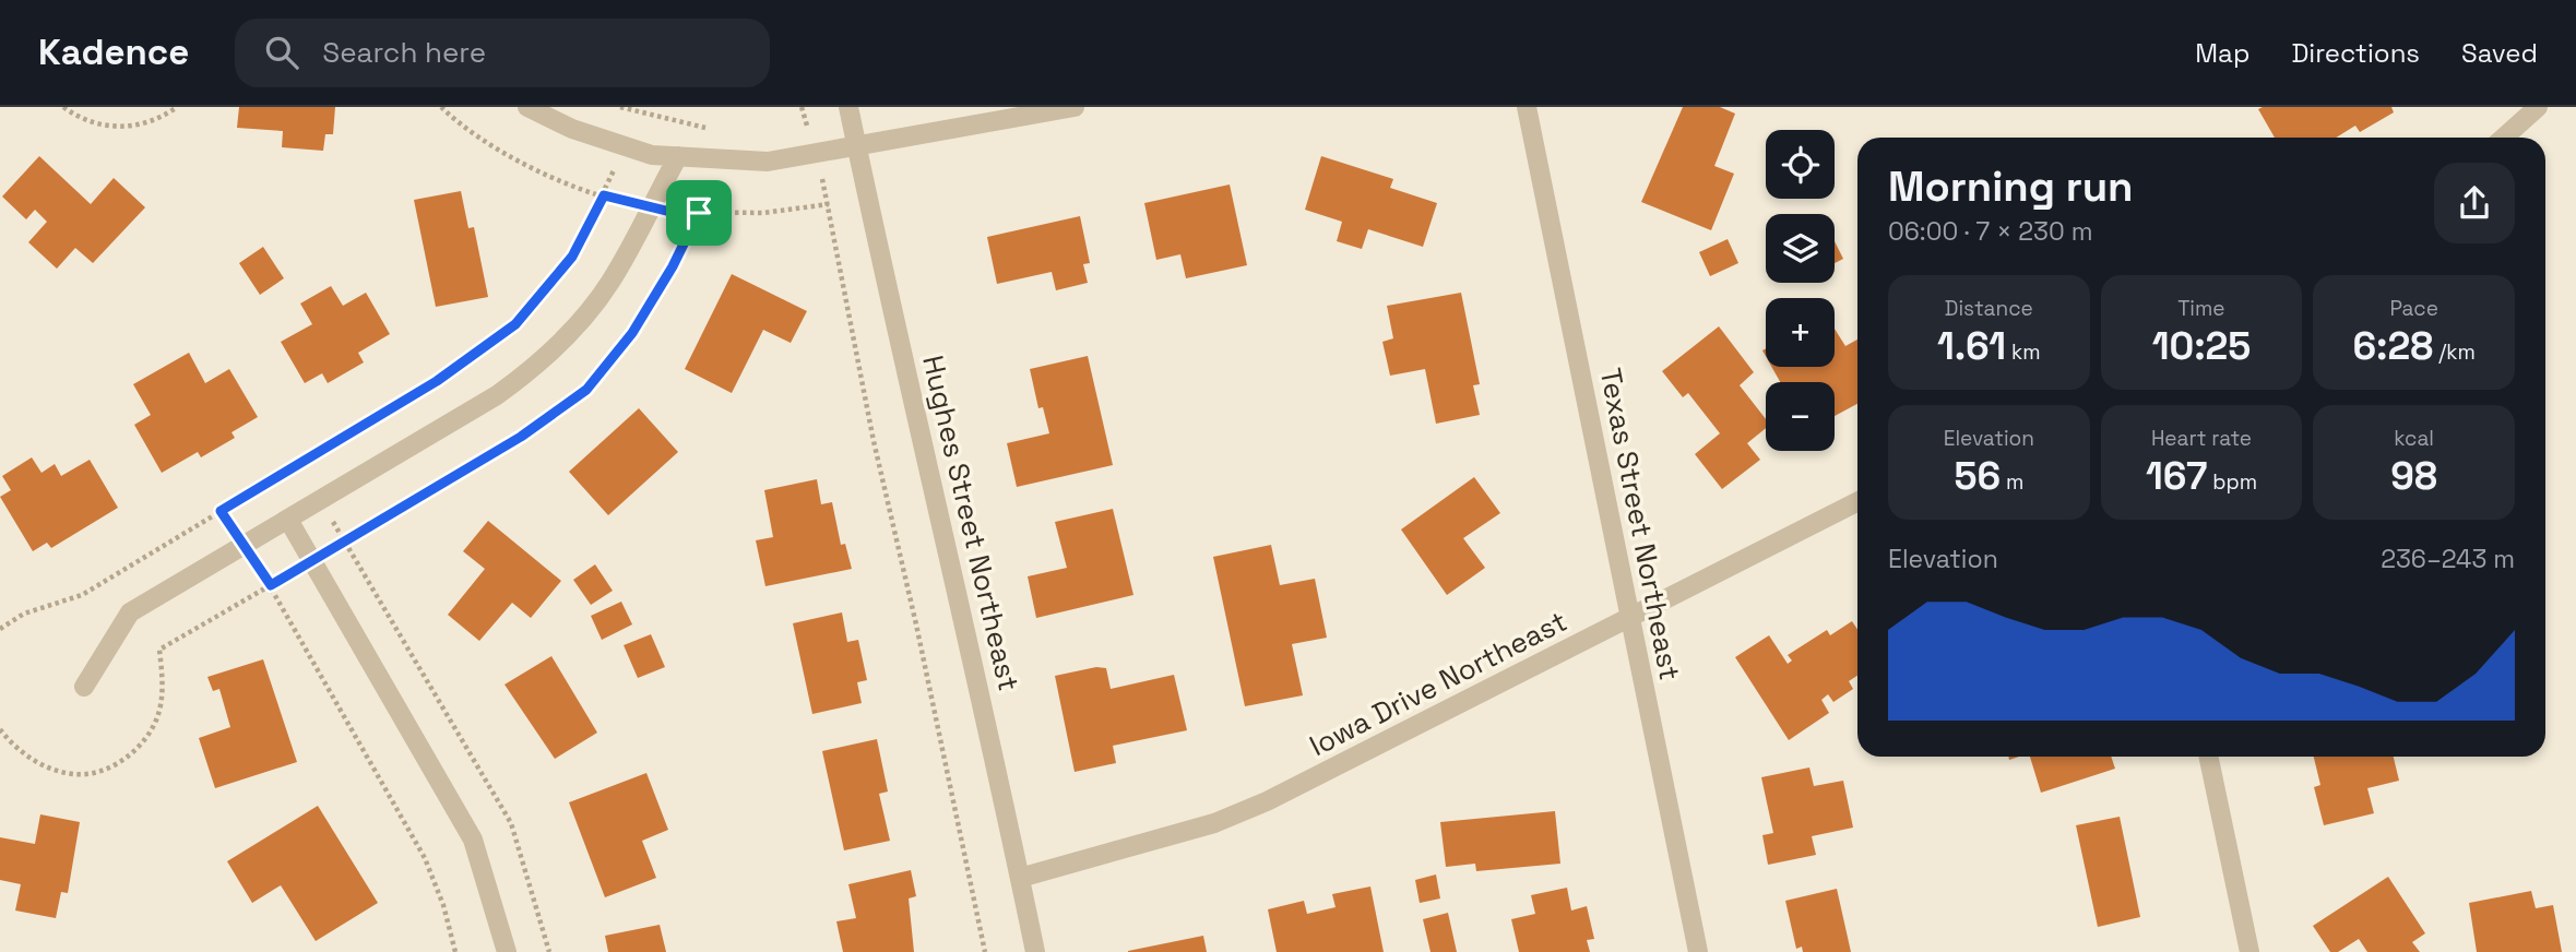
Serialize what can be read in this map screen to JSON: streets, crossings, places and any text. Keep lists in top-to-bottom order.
{
  "streets": {
    "street": ["Hughes Street Northeast", "Texas Street Northeast", "Iowa Drive Northeast"]
  },
  "crossings": [
    ["Hughes Street Northeast", "Iowa Drive Northeast"],
    ["Texas Street Northeast", "Iowa Drive Northeast"]
  ],
  "page": {
    "header": "Kadence",
    "search": "Search here",
    "nav": ["Map", "Directions", "Saved"],
    "map_buttons": ["+", "−"],
    "heading": ["Morning run", "06:00 · 7 × 230 m"],
    "stats": [
      ["Distance", "1.61 km"],
      ["Time", "10:25"],
      ["Pace", "6:28 /km"],
      ["Elevation", "56 m"],
      ["Heart rate", "167 bpm"],
      ["kcal", "98"]
    ],
    "chart": ["Elevation", "236–243 m"]
  }
}
